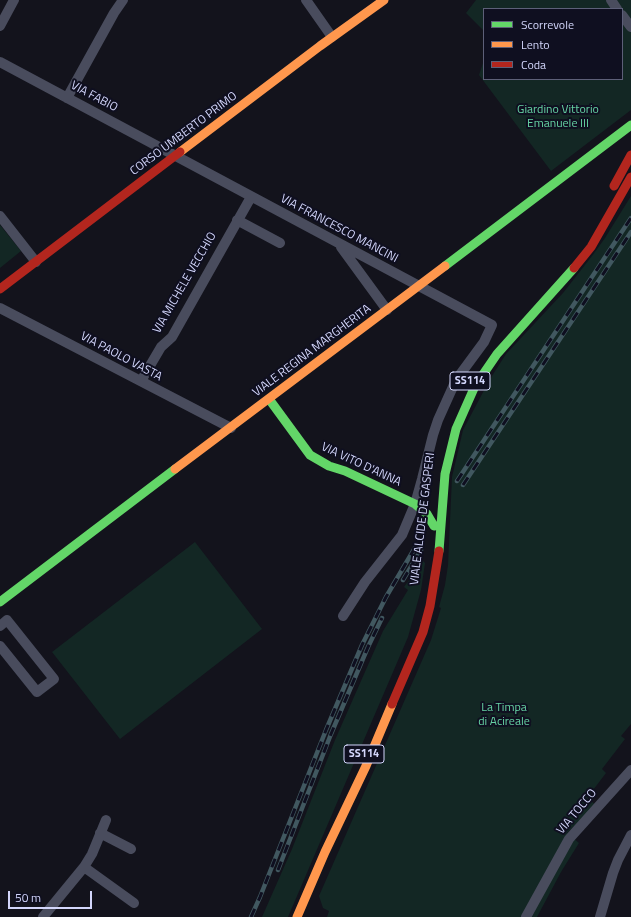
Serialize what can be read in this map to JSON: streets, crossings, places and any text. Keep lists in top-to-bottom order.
{
  "streets": {
    "street": [
      "VIA FABIO",
      "CORSO UMBERTO PRIMO",
      "VIA FRANCESCO MANCINI",
      "VIA MICHELE VECCHIO",
      "VIALE REGINA MARGHERITA",
      "VIA PAOLO VASTA",
      "SS114",
      "VIA VITO D'ANNA",
      "VIALE ALCIDE DE GASPERI",
      "VIA TOCCO"
    ]
  },
  "crossings": [
    ["VIA FABIO", "CORSO UMBERTO PRIMO"],
    ["VIA FABIO", "VIA FRANCESCO MANCINI"],
    ["CORSO UMBERTO PRIMO", "VIA FRANCESCO MANCINI"],
    ["VIA FRANCESCO MANCINI", "VIA MICHELE VECCHIO"],
    ["VIA FRANCESCO MANCINI", "VIALE REGINA MARGHERITA"],
    ["VIA FRANCESCO MANCINI", "VIALE ALCIDE DE GASPERI"],
    ["VIA MICHELE VECCHIO", "VIA PAOLO VASTA"],
    ["VIALE REGINA MARGHERITA", "VIA PAOLO VASTA"],
    ["VIALE REGINA MARGHERITA", "VIA VITO D'ANNA"],
    ["VIA VITO D'ANNA", "VIALE ALCIDE DE GASPERI"]
  ],
  "parks": ["Giardino Vittorio Emanuele III", "La Timpa di Acireale"],
  "legend": ["Scorrevole", "Lento", "Coda"],
  "scale_bar": "50 m"
}
